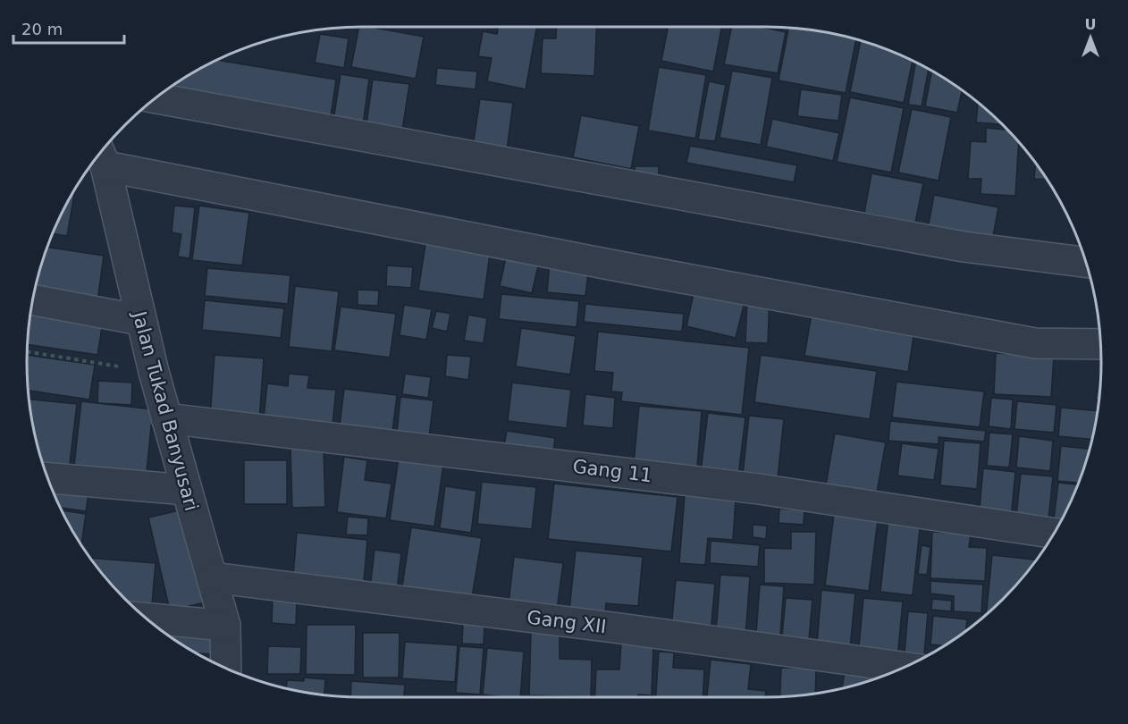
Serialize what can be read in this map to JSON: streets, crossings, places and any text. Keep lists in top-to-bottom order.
{
  "streets": {
    "street": ["Jalan Tukad Banyusari", "Gang 11", "Gang XII"]
  },
  "crossings": [
    ["Jalan Tukad Banyusari", "Gang 11"],
    ["Jalan Tukad Banyusari", "Gang XII"]
  ],
  "scale_bar": "20 m",
  "north": "top"
}
